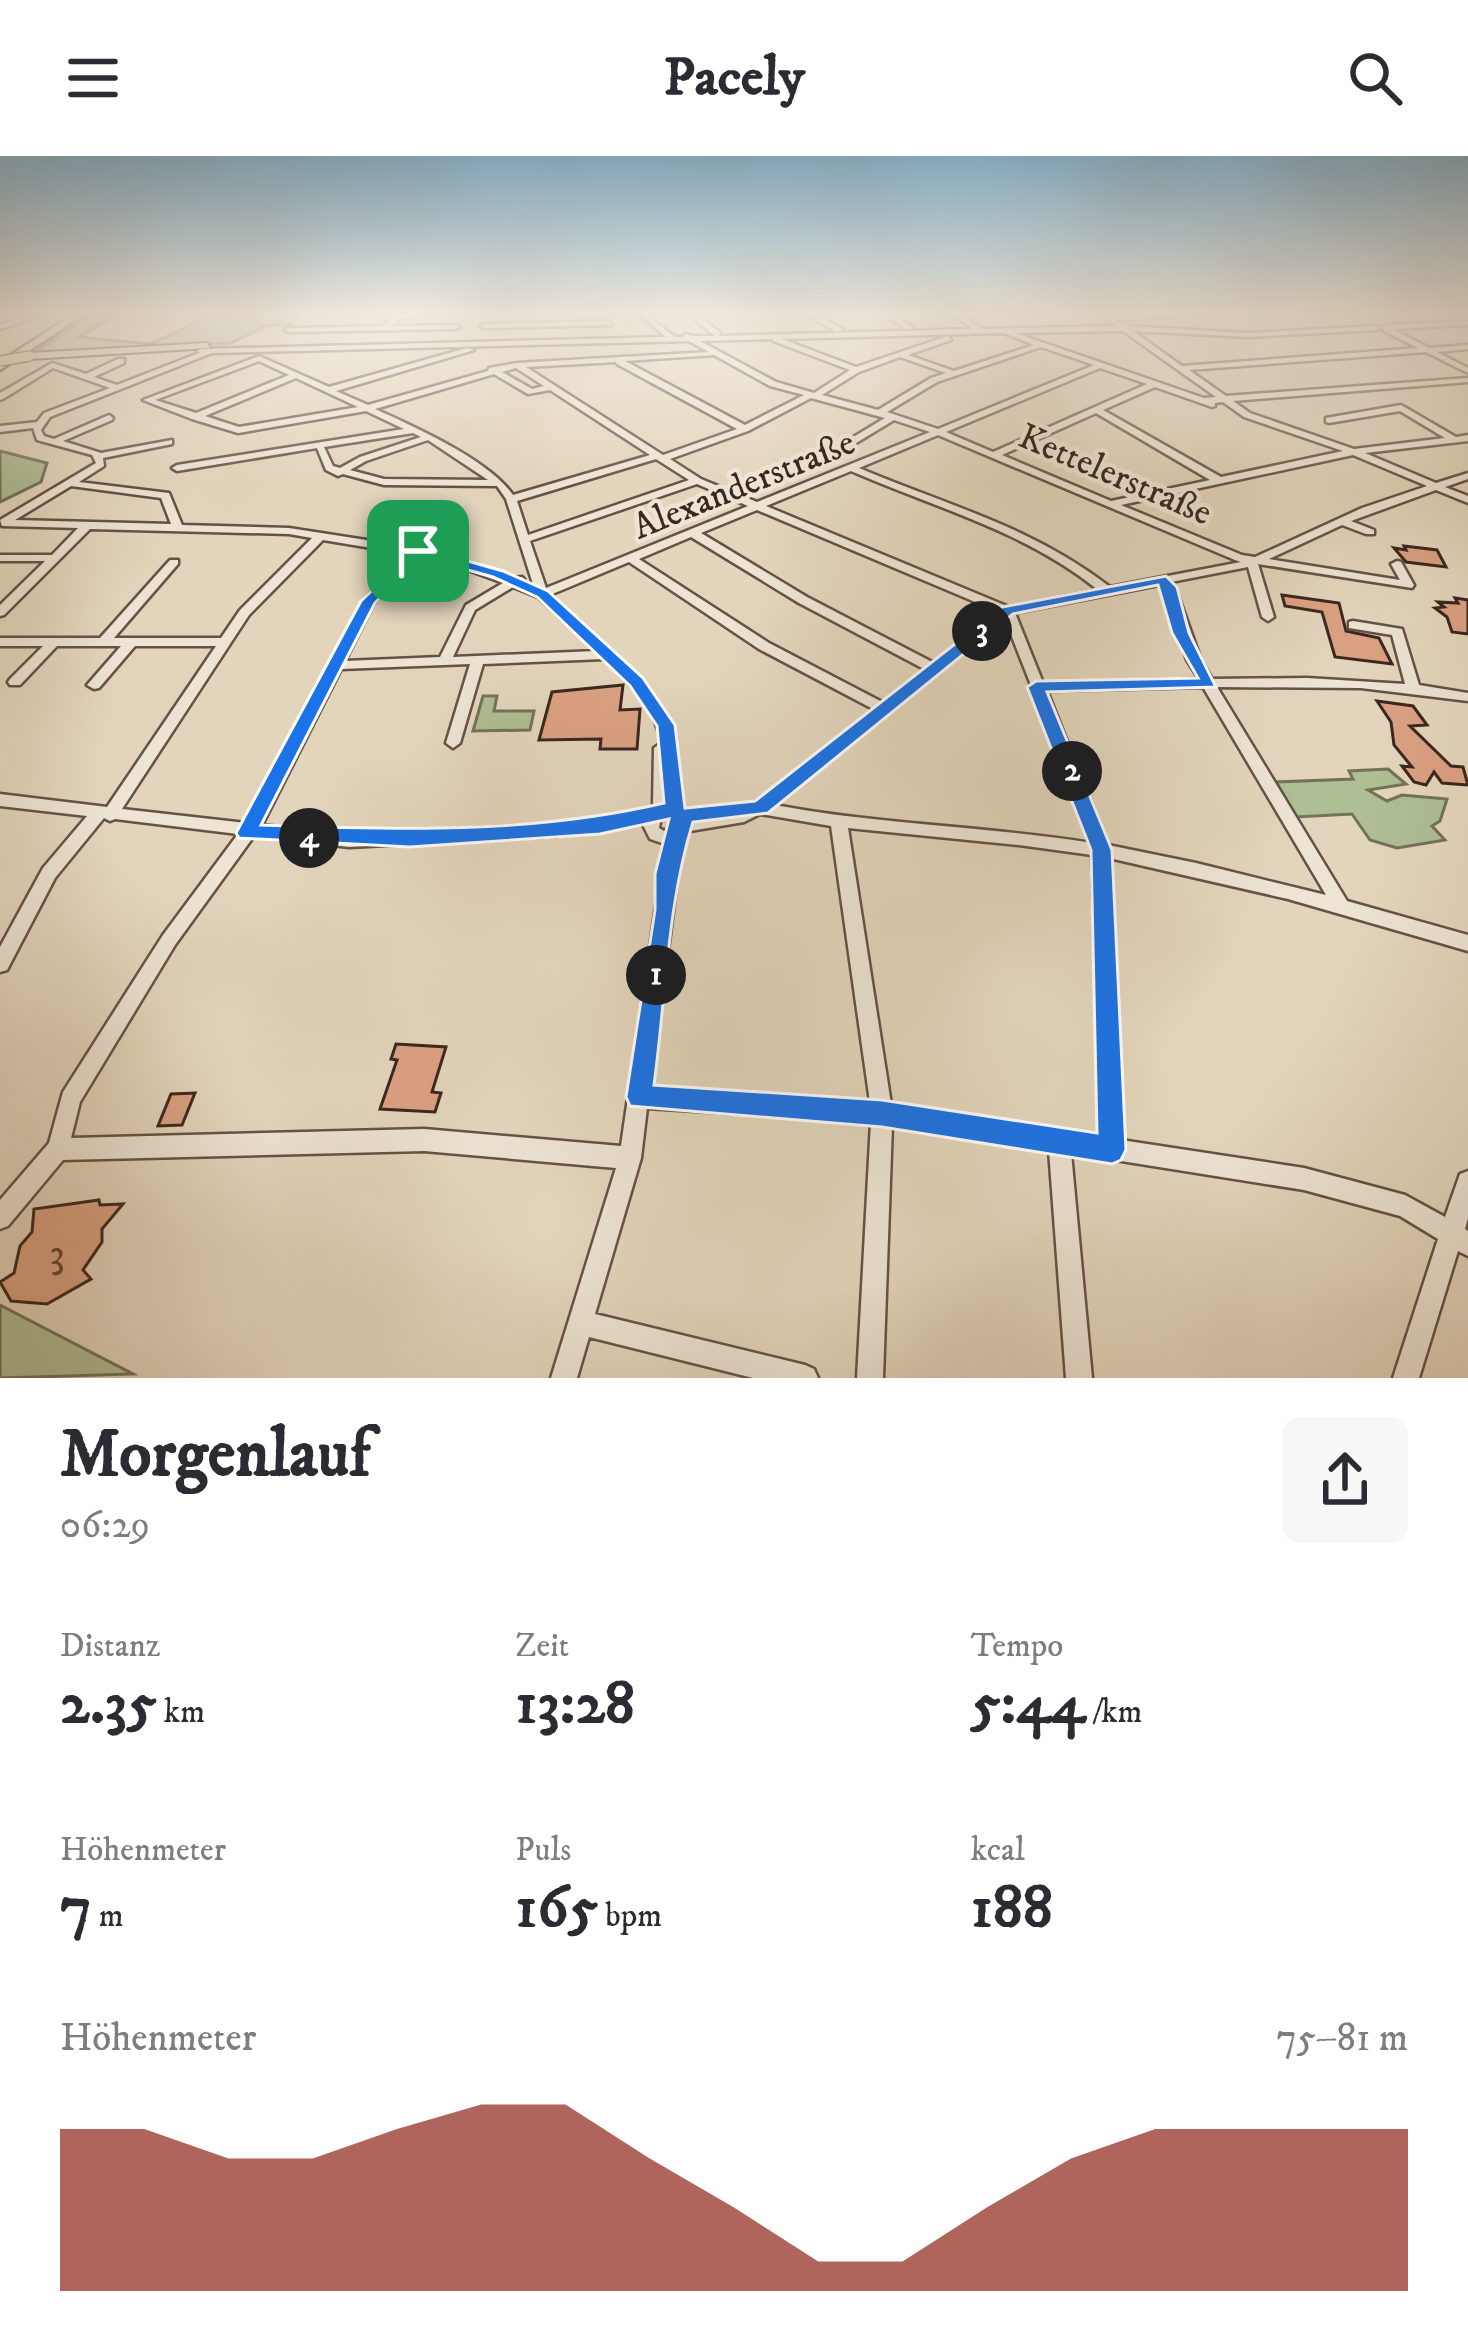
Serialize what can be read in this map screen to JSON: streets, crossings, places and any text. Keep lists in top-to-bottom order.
{
  "streets": {
    "street": ["Kettelerstraße", "Alexanderstraße"]
  },
  "crossings": [
    ["Kettelerstraße", "Alexanderstraße"]
  ],
  "house_numbers": ["3"],
  "page": {
    "header": "Pacely",
    "pins": [
      "3",
      "2",
      "4",
      "1"
    ],
    "heading": ["Morgenlauf", "06:29"],
    "stats": [
      ["Distanz", "2.35 km"],
      ["Zeit", "13:28"],
      ["Tempo", "5:44 /km"],
      ["Höhenmeter", "7 m"],
      ["Puls", "165 bpm"],
      ["kcal", "188"]
    ],
    "chart": ["Höhenmeter", "75–81 m"]
  }
}
